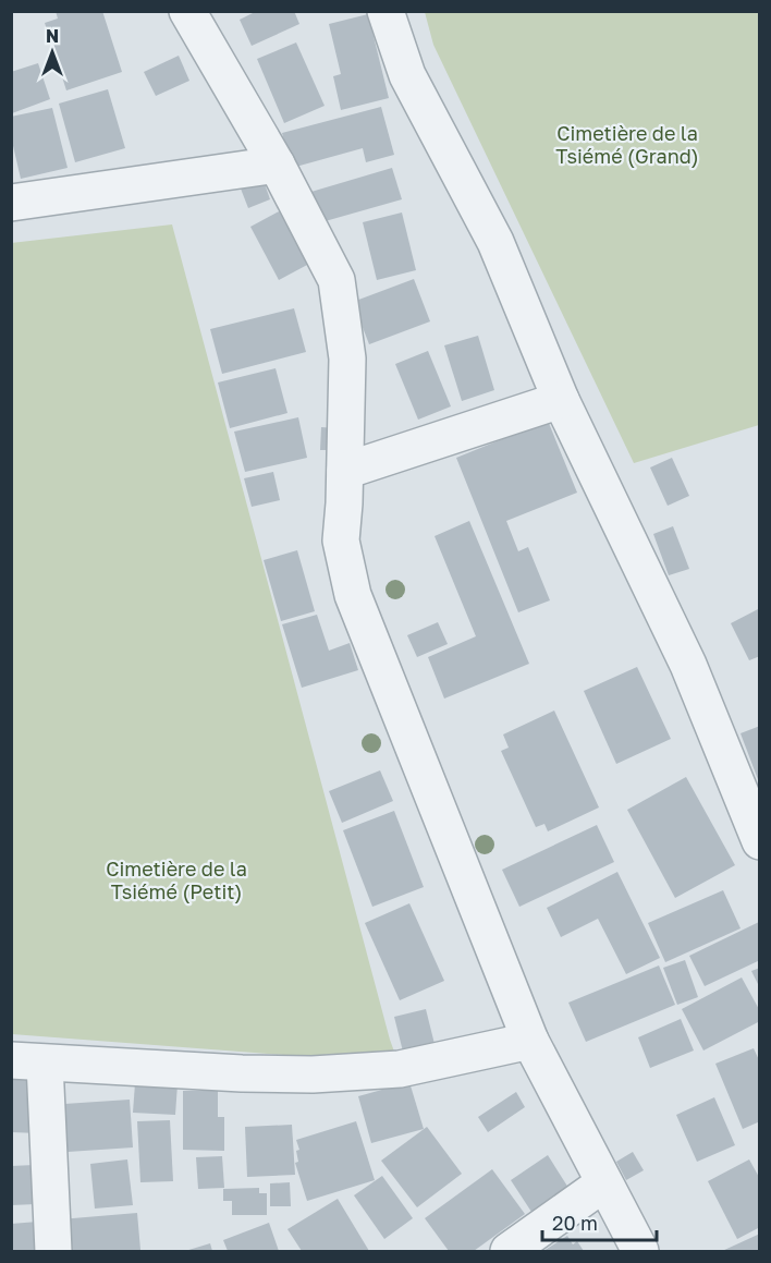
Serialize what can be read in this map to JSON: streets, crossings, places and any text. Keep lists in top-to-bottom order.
{
  "parks": ["Cimetière de la Tsiémé (Grand)", "Cimetière de la Tsiémé (Petit)"],
  "scale_bar": "20 m",
  "north": "top"
}
